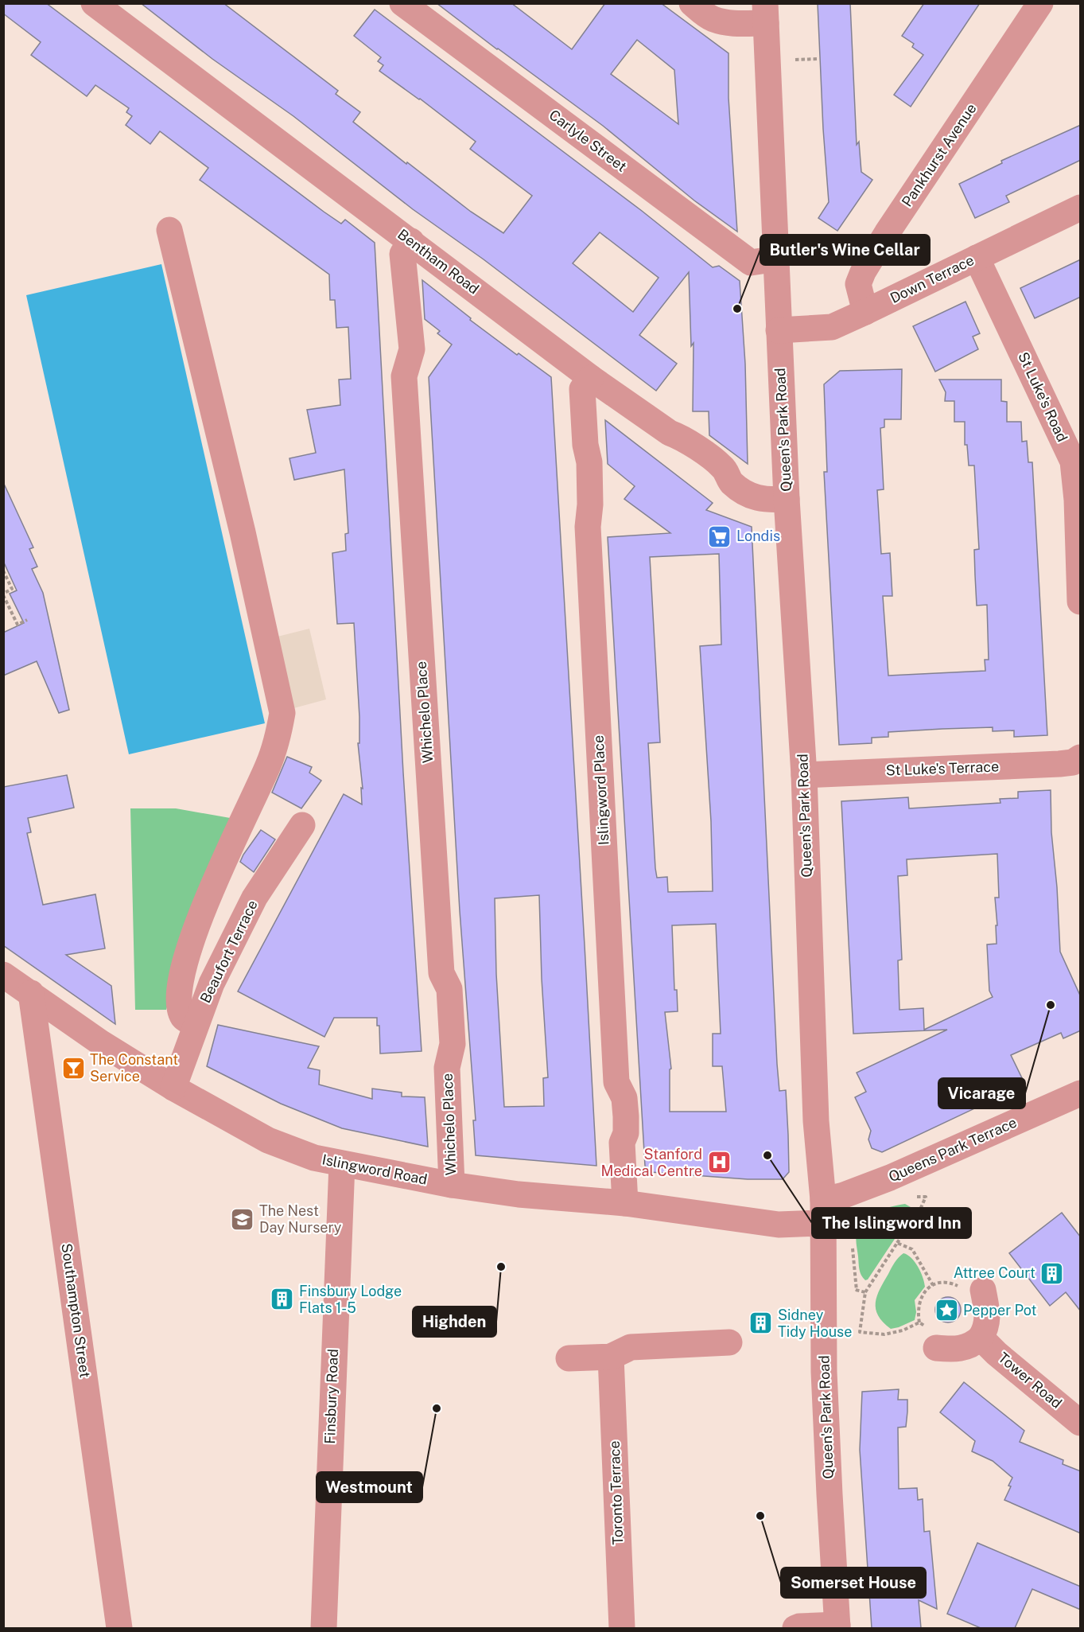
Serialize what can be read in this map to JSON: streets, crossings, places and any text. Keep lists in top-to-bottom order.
{
  "streets": {
    "street": [
      "Carlyle Street",
      "Pankhurst Avenue",
      "Bentham Road",
      "Down Terrace",
      "St Luke's Road",
      "Queen's Park Road",
      "Whichelo Place",
      "St Luke's Terrace",
      "Islingword Place",
      "Beaufort Terrace",
      "Queens Park Terrace",
      "Islingword Road",
      "Southampton Street",
      "Tower Road",
      "Finsbury Road",
      "Toronto Terrace"
    ]
  },
  "crossings": [
    ["Carlyle Street", "Queen's Park Road"],
    ["Pankhurst Avenue", "Down Terrace"],
    ["Bentham Road", "Queen's Park Road"],
    ["Bentham Road", "Whichelo Place"],
    ["Bentham Road", "Islingword Place"],
    ["Down Terrace", "St Luke's Road"],
    ["Down Terrace", "Queen's Park Road"],
    ["Queen's Park Road", "St Luke's Terrace"],
    ["Queen's Park Road", "Queens Park Terrace"],
    ["Queen's Park Road", "Islingword Road"],
    ["Whichelo Place", "Islingword Road"],
    ["Islingword Place", "Islingword Road"],
    ["Beaufort Terrace", "Islingword Road"],
    ["Queens Park Terrace", "Islingword Road"],
    ["Islingword Road", "Southampton Street"],
    ["Islingword Road", "Finsbury Road"]
  ],
  "places": {
    "other": [
      "Butler's Wine Cellar",
      "Vicarage",
      "The Islingword Inn",
      "Highden",
      "Westmount",
      "Somerset House"
    ],
    "supermarket": ["Londis"],
    "bar": ["The Constant Service"],
    "hospital": ["Stanford Medical Centre"],
    "school or university": ["The Nest Day Nursery"],
    "building": ["Attree Court", "Finsbury Lodge Flats 1-5", "Sidney Tidy House"],
    "place": ["Pepper Pot"]
  }
}
